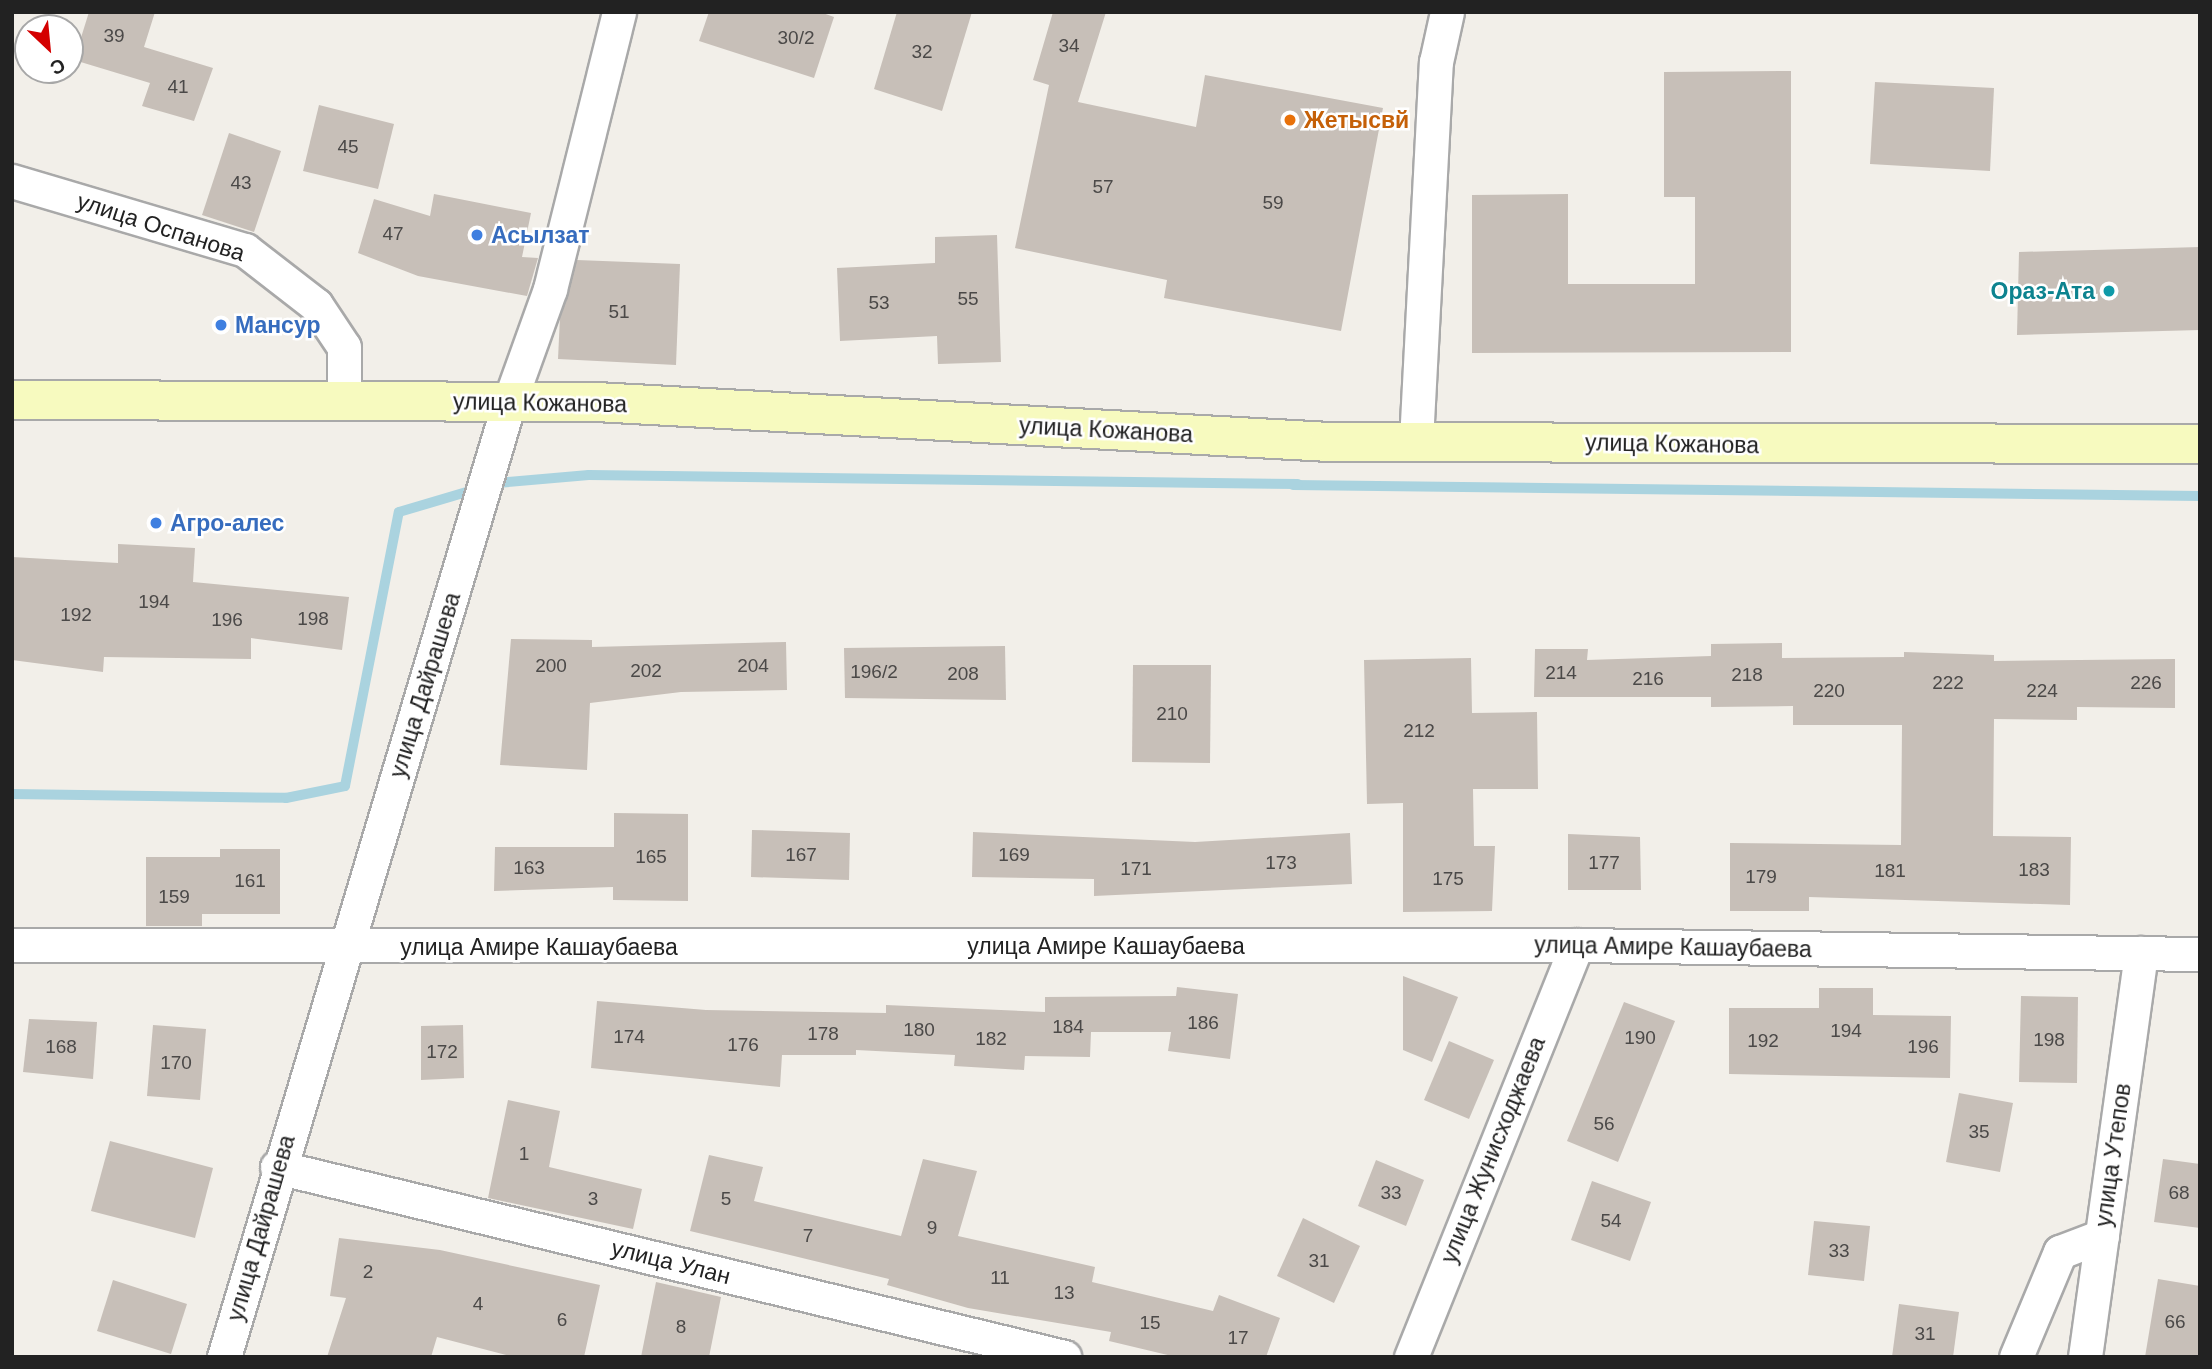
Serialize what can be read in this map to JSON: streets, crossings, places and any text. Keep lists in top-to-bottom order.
{
  "streets": {
    "main road": ["улица Кожанова"],
    "street": [
      "улица Оспанова",
      "улица Дайрашева",
      "улица Амире Кашаубаева",
      "улица Жунисходжаева",
      "улица Утепов",
      "улица Улан"
    ]
  },
  "crossings": [
    ["улица Оспанова", "улица Кожанова"],
    ["улица Кожанова", "улица Дайрашева"],
    ["улица Дайрашева", "улица Амире Кашаубаева"],
    ["улица Дайрашева", "улица Улан"],
    ["улица Амире Кашаубаева", "улица Жунисходжаева"],
    ["улица Амире Кашаубаева", "улица Утепов"]
  ],
  "places": [
    "Жетысвй",
    "Асылзат",
    "Ораз-Ата",
    "Мансур",
    "Агро-алес"
  ],
  "house_numbers": [
    "39",
    "30/2",
    "34",
    "32",
    "41",
    "45",
    "43",
    "57",
    "59",
    "47",
    "55",
    "53",
    "51",
    "194",
    "192",
    "198",
    "196",
    "200",
    "204",
    "202",
    "196/2",
    "214",
    "208",
    "218",
    "216",
    "222",
    "226",
    "220",
    "224",
    "210",
    "212",
    "167",
    "169",
    "165",
    "173",
    "177",
    "163",
    "171",
    "183",
    "181",
    "179",
    "175",
    "161",
    "159",
    "186",
    "184",
    "180",
    "194",
    "178",
    "174",
    "190",
    "182",
    "198",
    "192",
    "176",
    "168",
    "196",
    "172",
    "170",
    "56",
    "35",
    "1",
    "33",
    "68",
    "3",
    "5",
    "54",
    "9",
    "7",
    "33",
    "31",
    "2",
    "11",
    "13",
    "4",
    "6",
    "66",
    "15",
    "8",
    "31",
    "17"
  ],
  "north": "bottom right"
}
